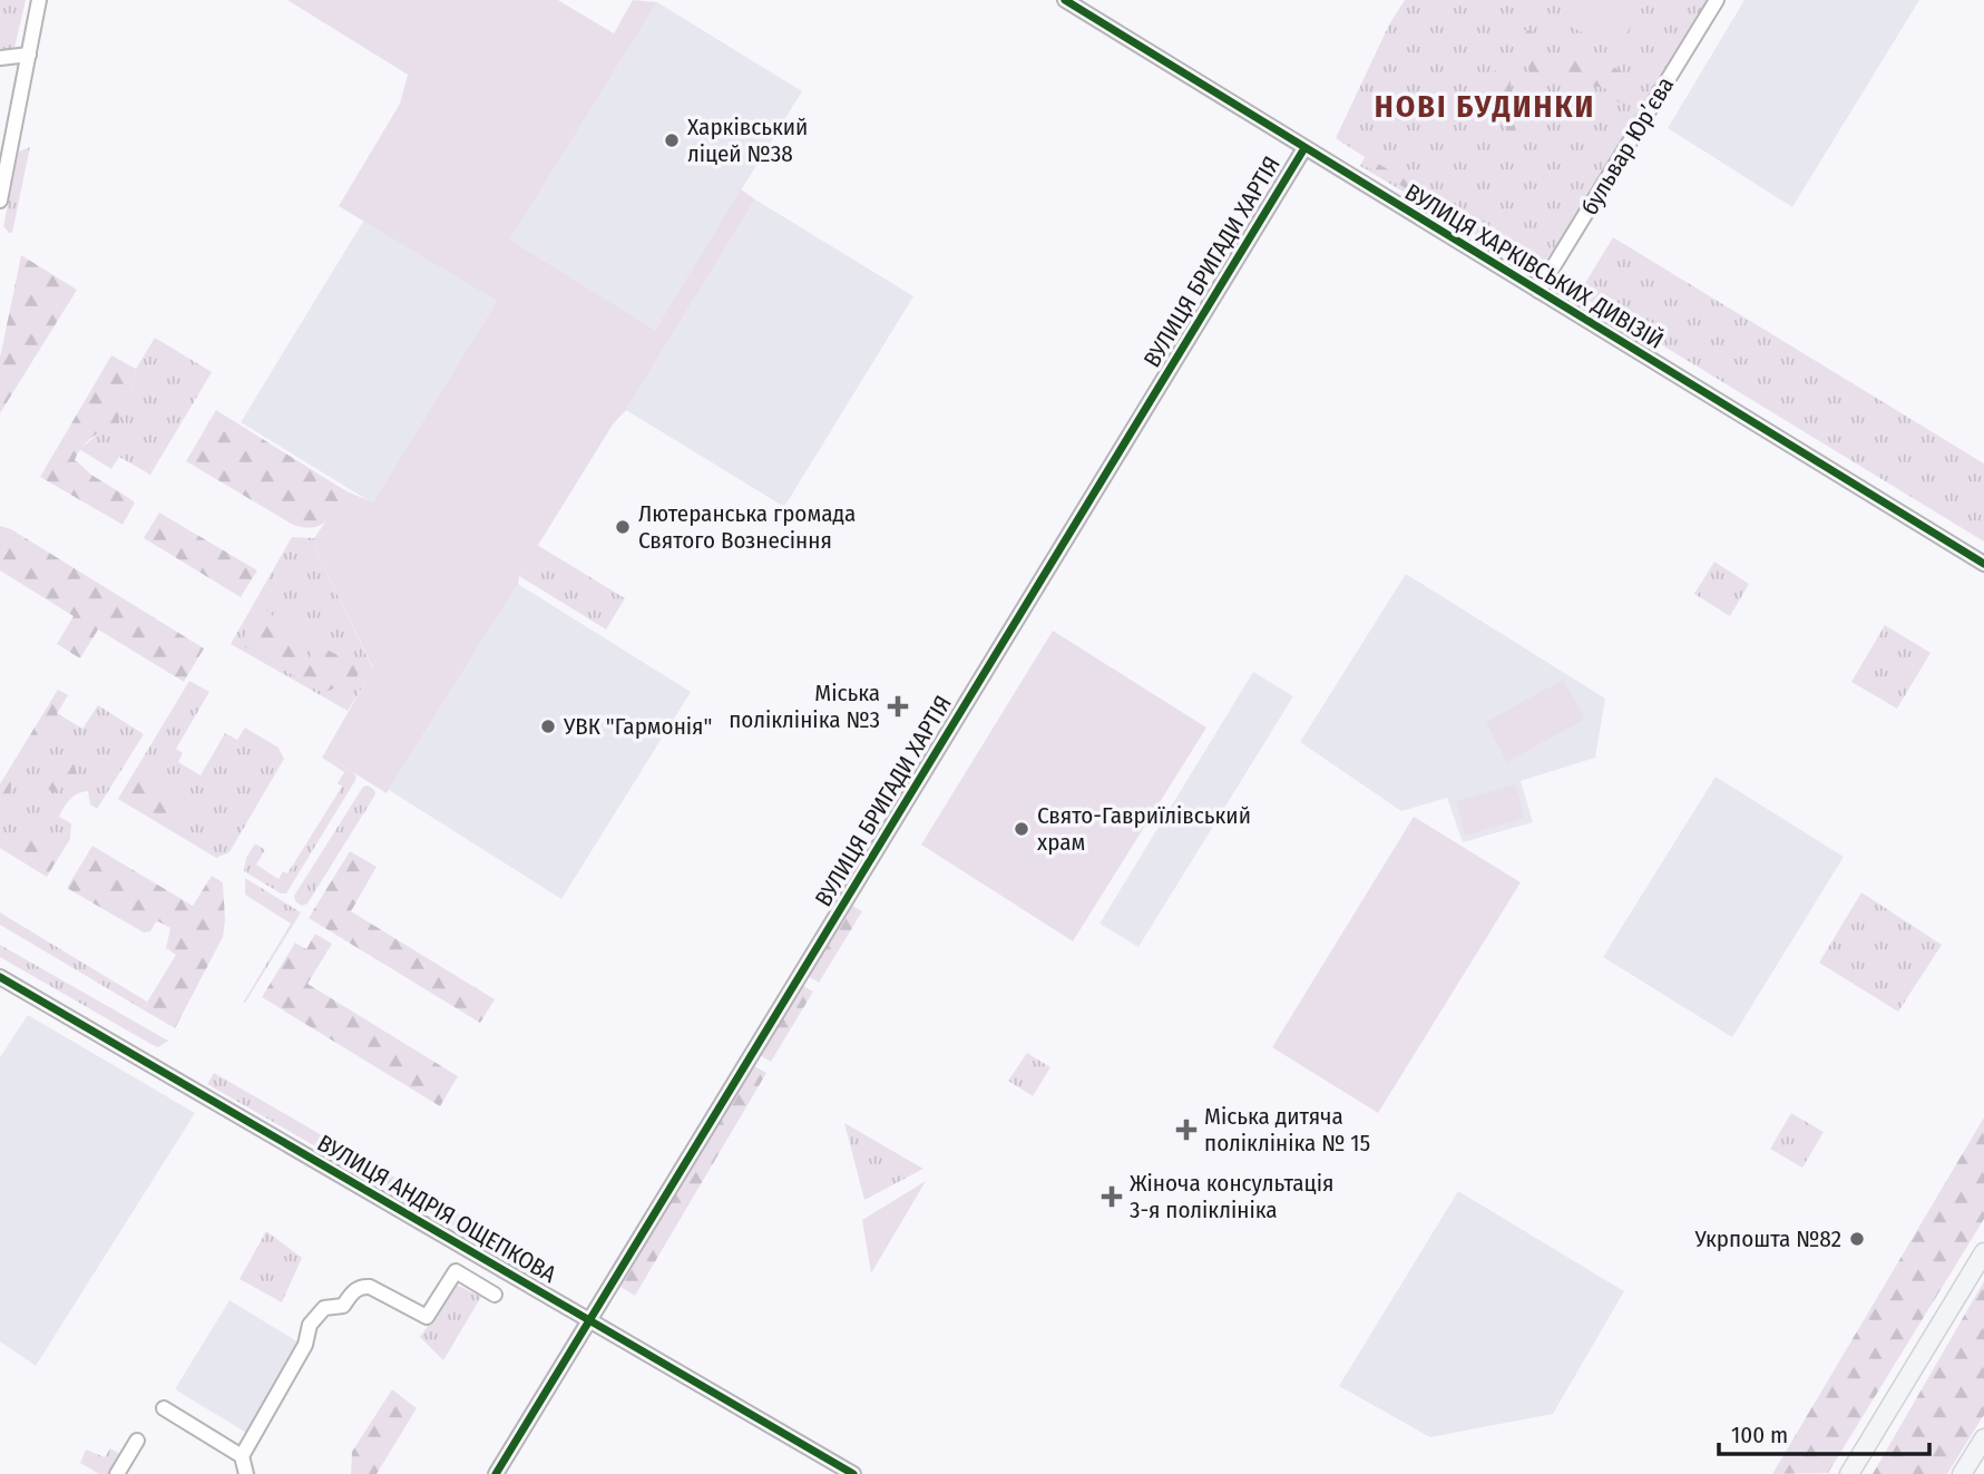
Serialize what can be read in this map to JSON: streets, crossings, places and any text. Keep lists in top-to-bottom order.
{
  "streets": {
    "street": [
      "бульвар Юрʼєва",
      "ВУЛИЦЯ БРИГАДИ ХАРТІЯ",
      "ВУЛИЦЯ ХАРКІВСЬКИХ ДИВІЗІЙ",
      "ВУЛИЦЯ АНДРІЯ ОЩЕПКОВА"
    ]
  },
  "crossings": [
    ["бульвар Юрʼєва", "ВУЛИЦЯ ХАРКІВСЬКИХ ДИВІЗІЙ"],
    ["ВУЛИЦЯ БРИГАДИ ХАРТІЯ", "ВУЛИЦЯ ХАРКІВСЬКИХ ДИВІЗІЙ"],
    ["ВУЛИЦЯ БРИГАДИ ХАРТІЯ", "ВУЛИЦЯ АНДРІЯ ОЩЕПКОВА"]
  ],
  "districts": ["НОВІ БУДИНКИ"],
  "places": {
    "other": [
      "Харківський ліцей №38",
      "Лютеранська громада Святого Вознесіння",
      "УВК \"Гармонія\"",
      "Свято-Гавриїлівський храм",
      "Укрпошта №82"
    ],
    "health": ["Міська поліклініка №3", "Міська дитяча поліклініка № 15", "Жіноча консультація 3-я поліклініка"]
  },
  "scale_bar": "100 m"
}
